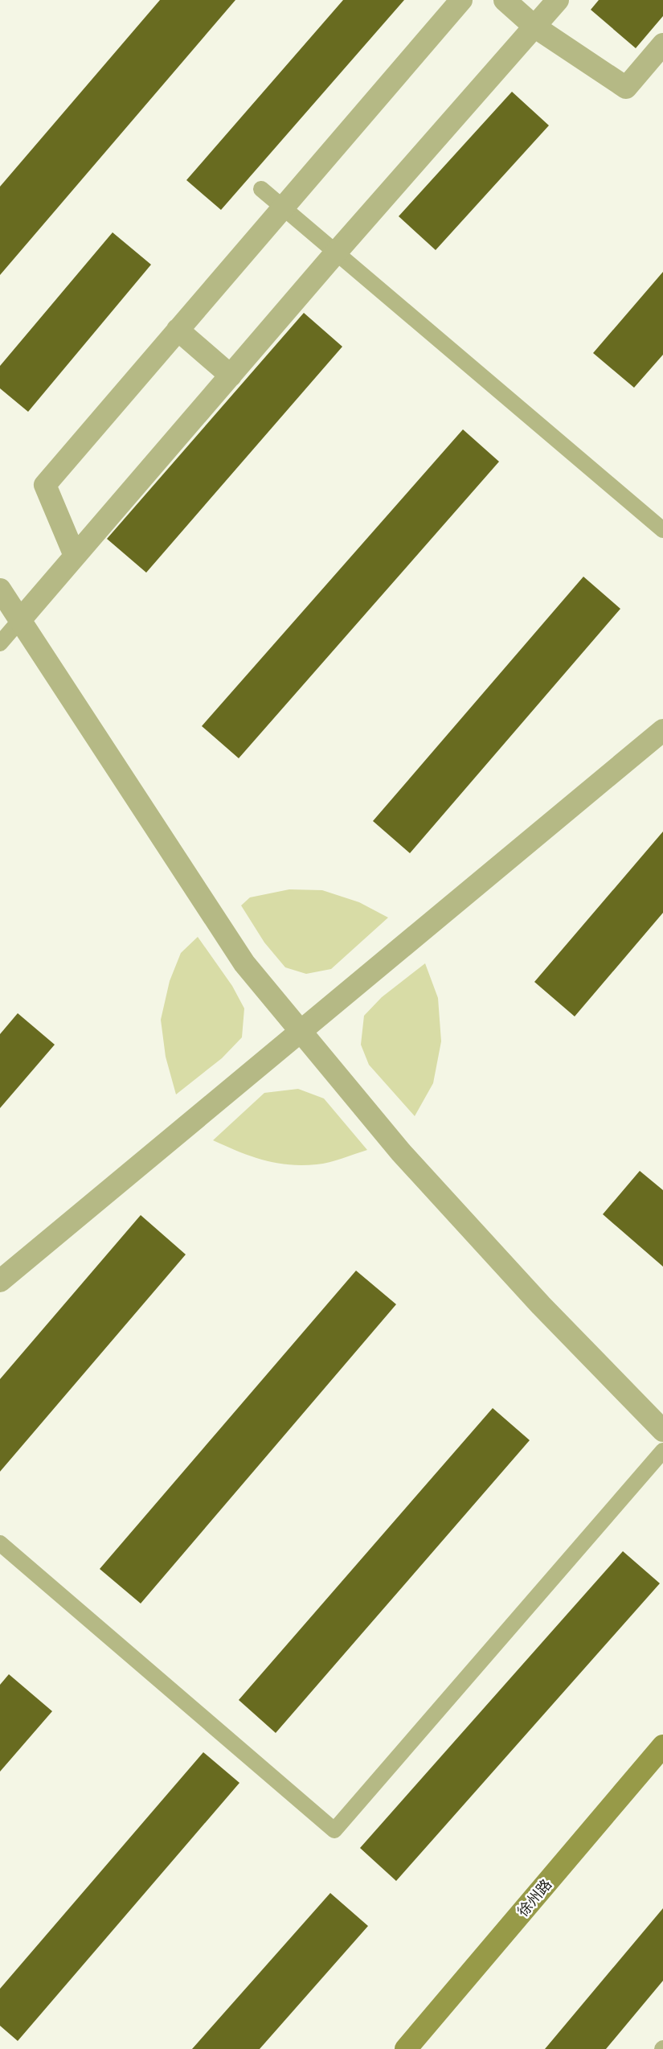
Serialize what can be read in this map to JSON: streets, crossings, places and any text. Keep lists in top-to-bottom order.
{
  "streets": {
    "street": ["徐州路"]
  }
}
